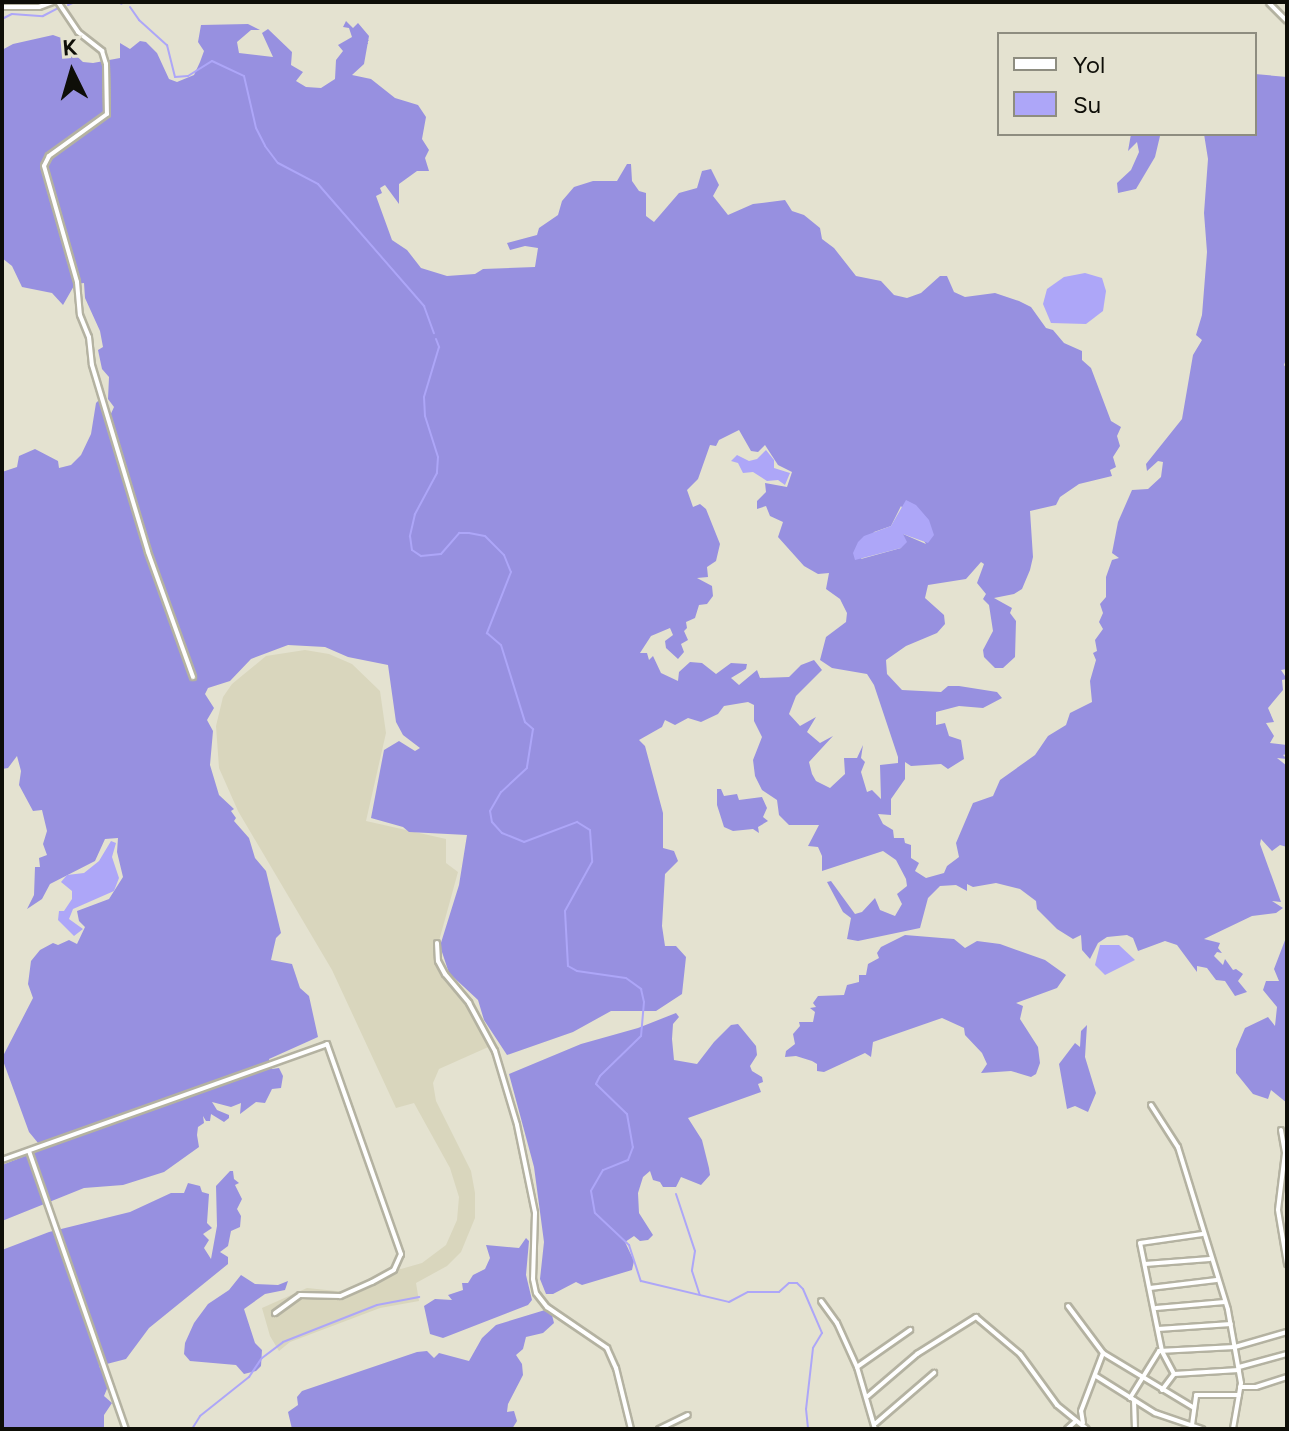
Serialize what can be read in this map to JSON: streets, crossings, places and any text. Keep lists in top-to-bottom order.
{
  "legend": ["Yol", "Su"],
  "north": "top"
}
